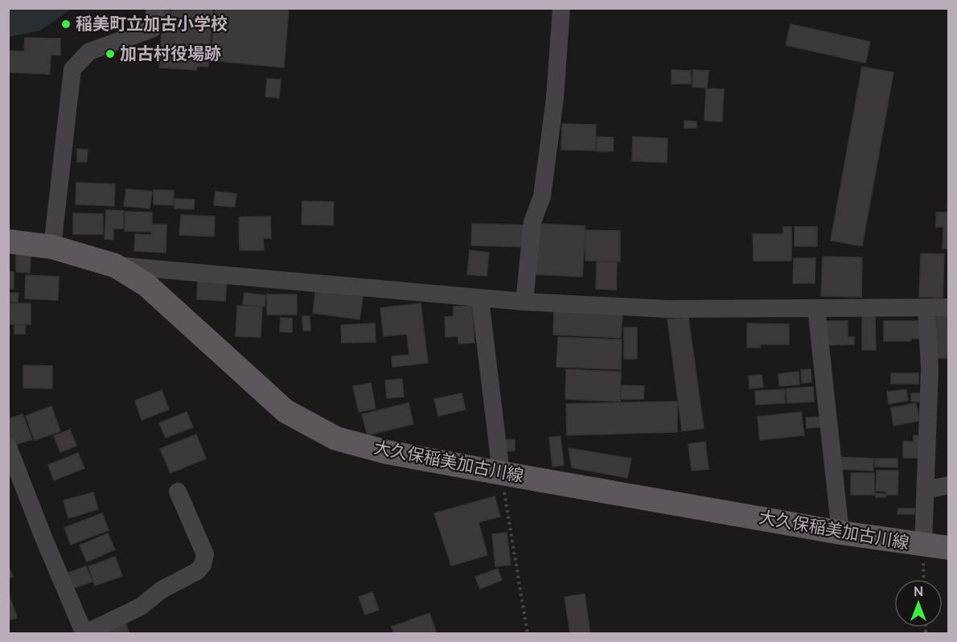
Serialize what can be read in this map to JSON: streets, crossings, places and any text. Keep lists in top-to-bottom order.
{
  "streets": {
    "main road": ["大久保稲美加古川線"]
  },
  "places": ["稲美町立加古小学校", "加古村役場跡"],
  "north": "top"
}
